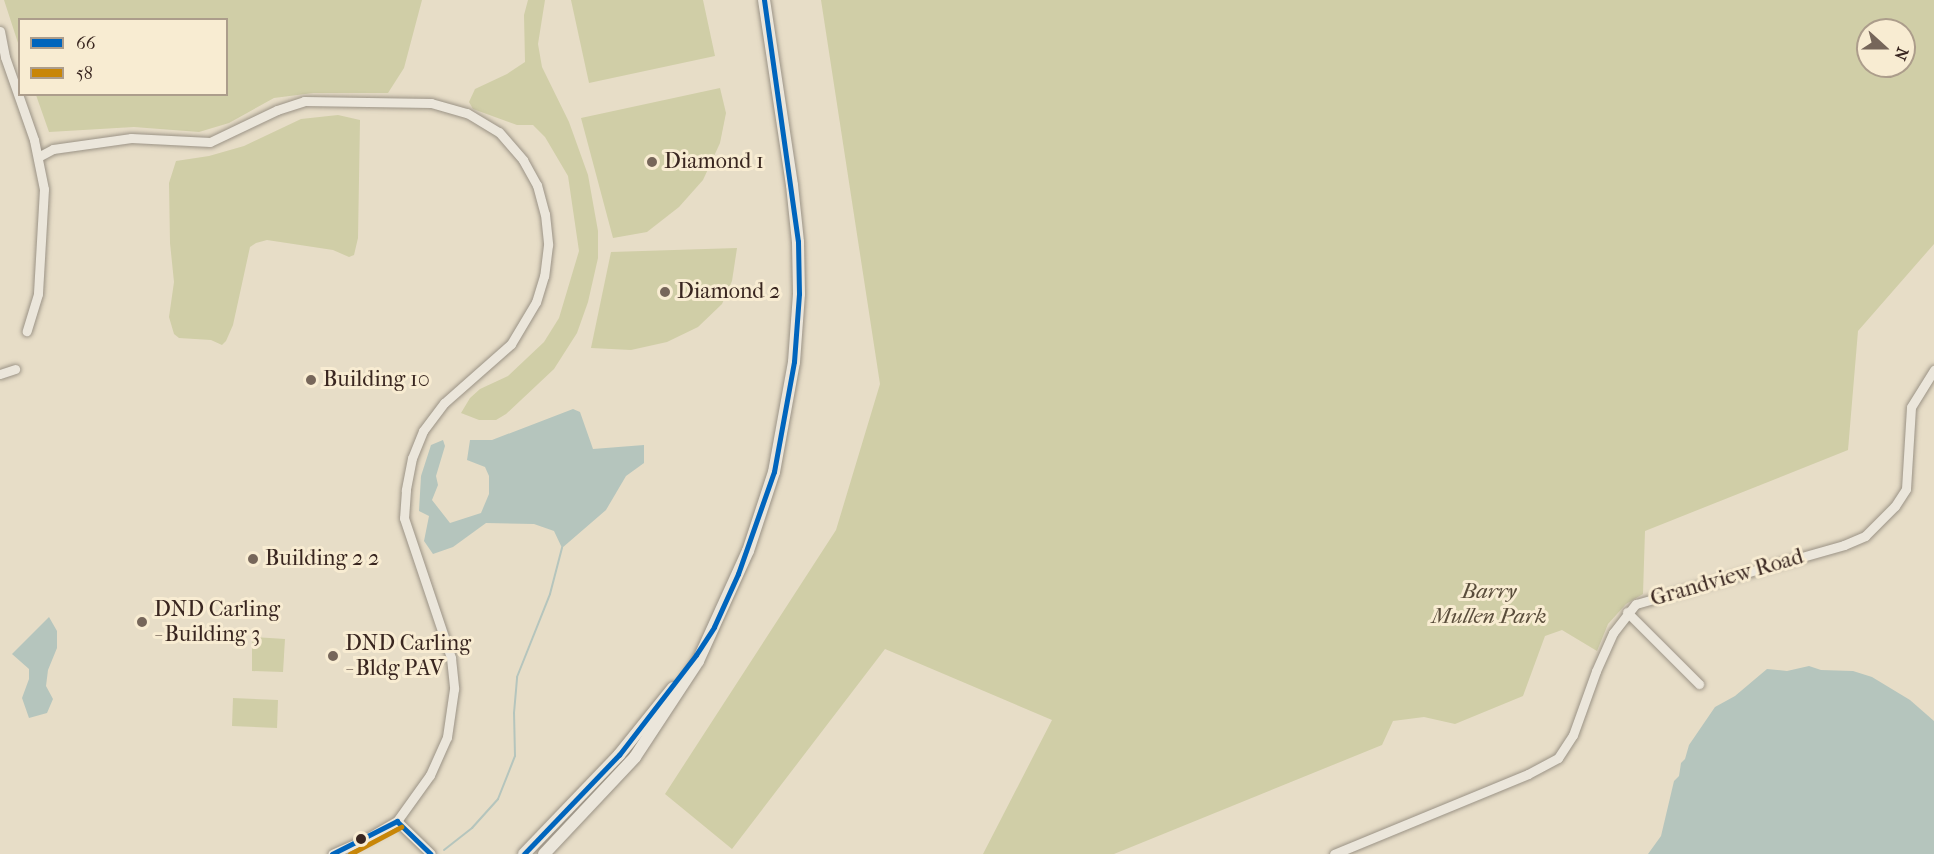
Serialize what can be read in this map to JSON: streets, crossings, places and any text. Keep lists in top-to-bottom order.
{
  "streets": {
    "street": ["Grandview Road"]
  },
  "parks": ["Barry Mullen Park"],
  "places": [
    "Diamond 1",
    "Diamond 2",
    "Building 10",
    "Building 2 2",
    "DND Carling - Building 3",
    "DND Carling - Bldg PAV"
  ],
  "lines": ["transit line 66", "transit line 58"],
  "legend": ["66", "58"],
  "north": "right"
}
